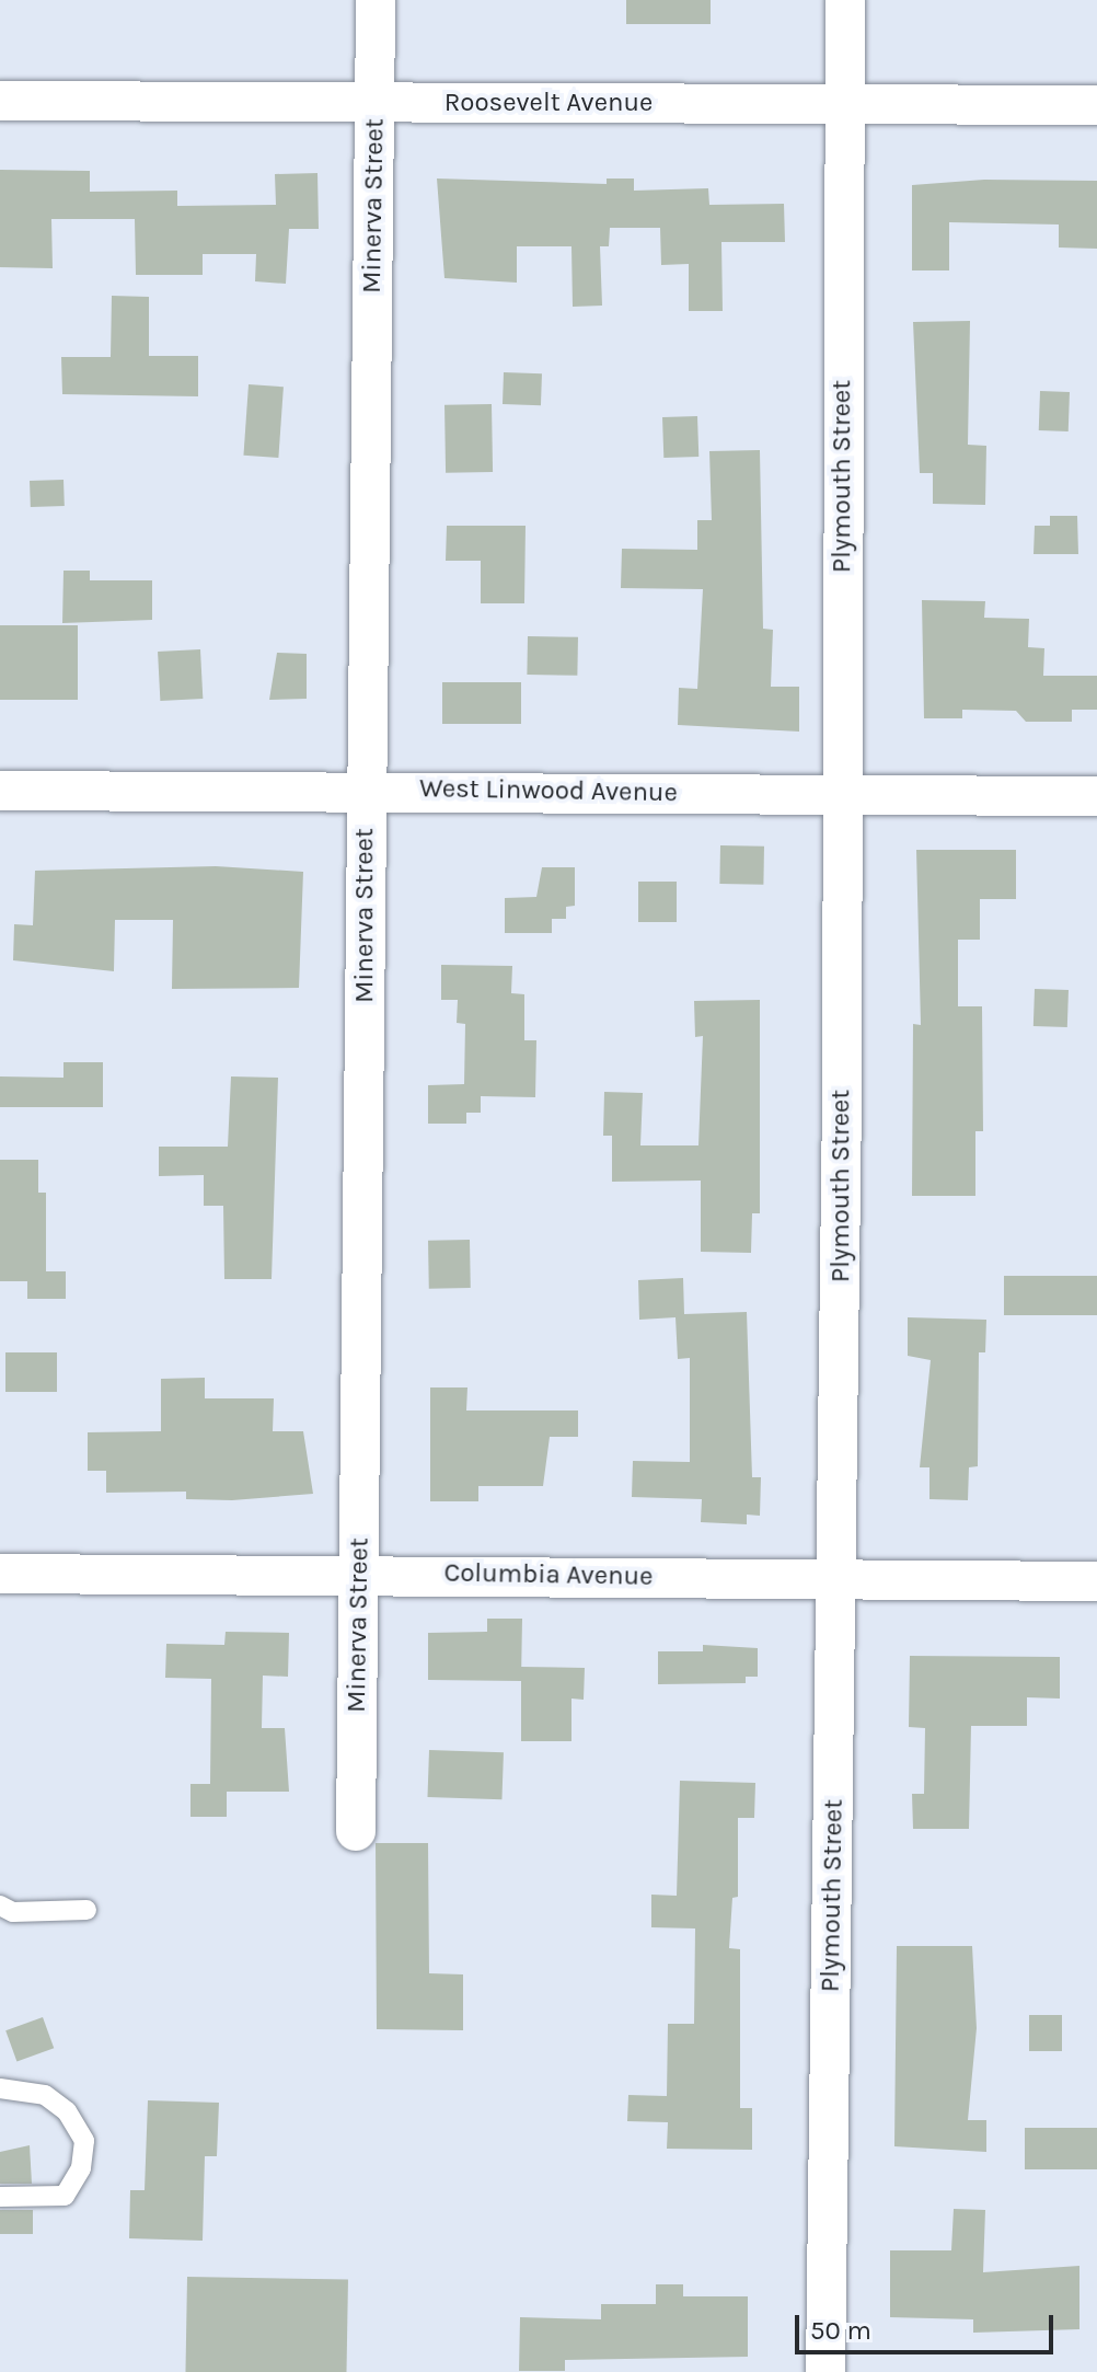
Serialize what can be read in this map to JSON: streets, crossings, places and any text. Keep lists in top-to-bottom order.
{
  "streets": {
    "street": [
      "Roosevelt Avenue",
      "Minerva Street",
      "Plymouth Street",
      "West Linwood Avenue",
      "Columbia Avenue"
    ]
  },
  "crossings": [
    ["Roosevelt Avenue", "Minerva Street"],
    ["Roosevelt Avenue", "Plymouth Street"],
    ["Minerva Street", "West Linwood Avenue"],
    ["Minerva Street", "Columbia Avenue"],
    ["Plymouth Street", "West Linwood Avenue"],
    ["Plymouth Street", "Columbia Avenue"]
  ],
  "scale_bar": "50 m"
}
